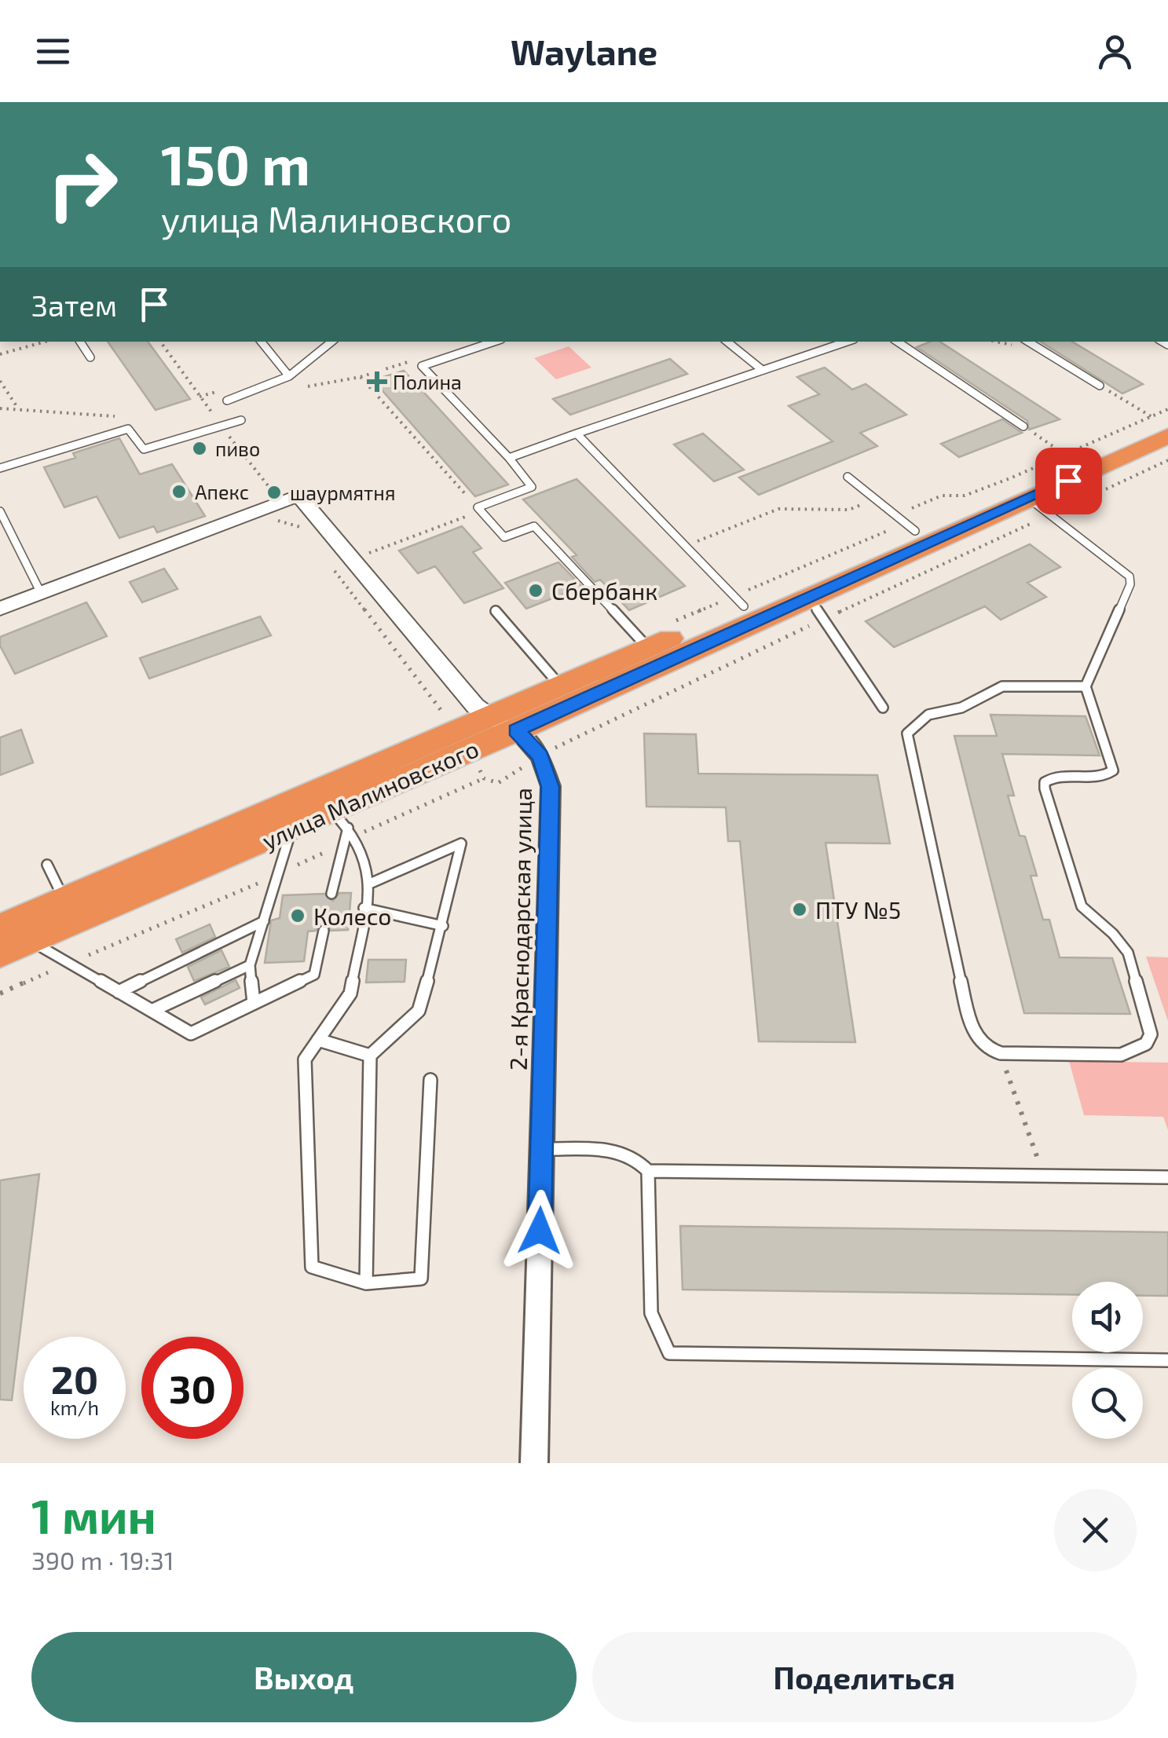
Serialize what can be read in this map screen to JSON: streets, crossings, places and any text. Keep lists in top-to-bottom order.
{
  "streets": {
    "highway": ["улица Малиновского"],
    "street": ["2-я Краснодарская улица"]
  },
  "crossings": [
    ["улица Малиновского", "2-я Краснодарская улица"]
  ],
  "places": {
    "health": ["Полина"],
    "other": [
      "пиво",
      "Апекс",
      "шаурмятня",
      "Сбербанк",
      "ПТУ №5",
      "Колесо"
    ]
  },
  "page": {
    "header": "Waylane",
    "turn": ["150 m", "улица Малиновского"],
    "then": "Затем",
    "speed": "20 km/h",
    "limit": "30",
    "heading": ["1 мин", "390 m · 19:31"],
    "buttons": ["Выход", "Поделиться"]
  }
}
